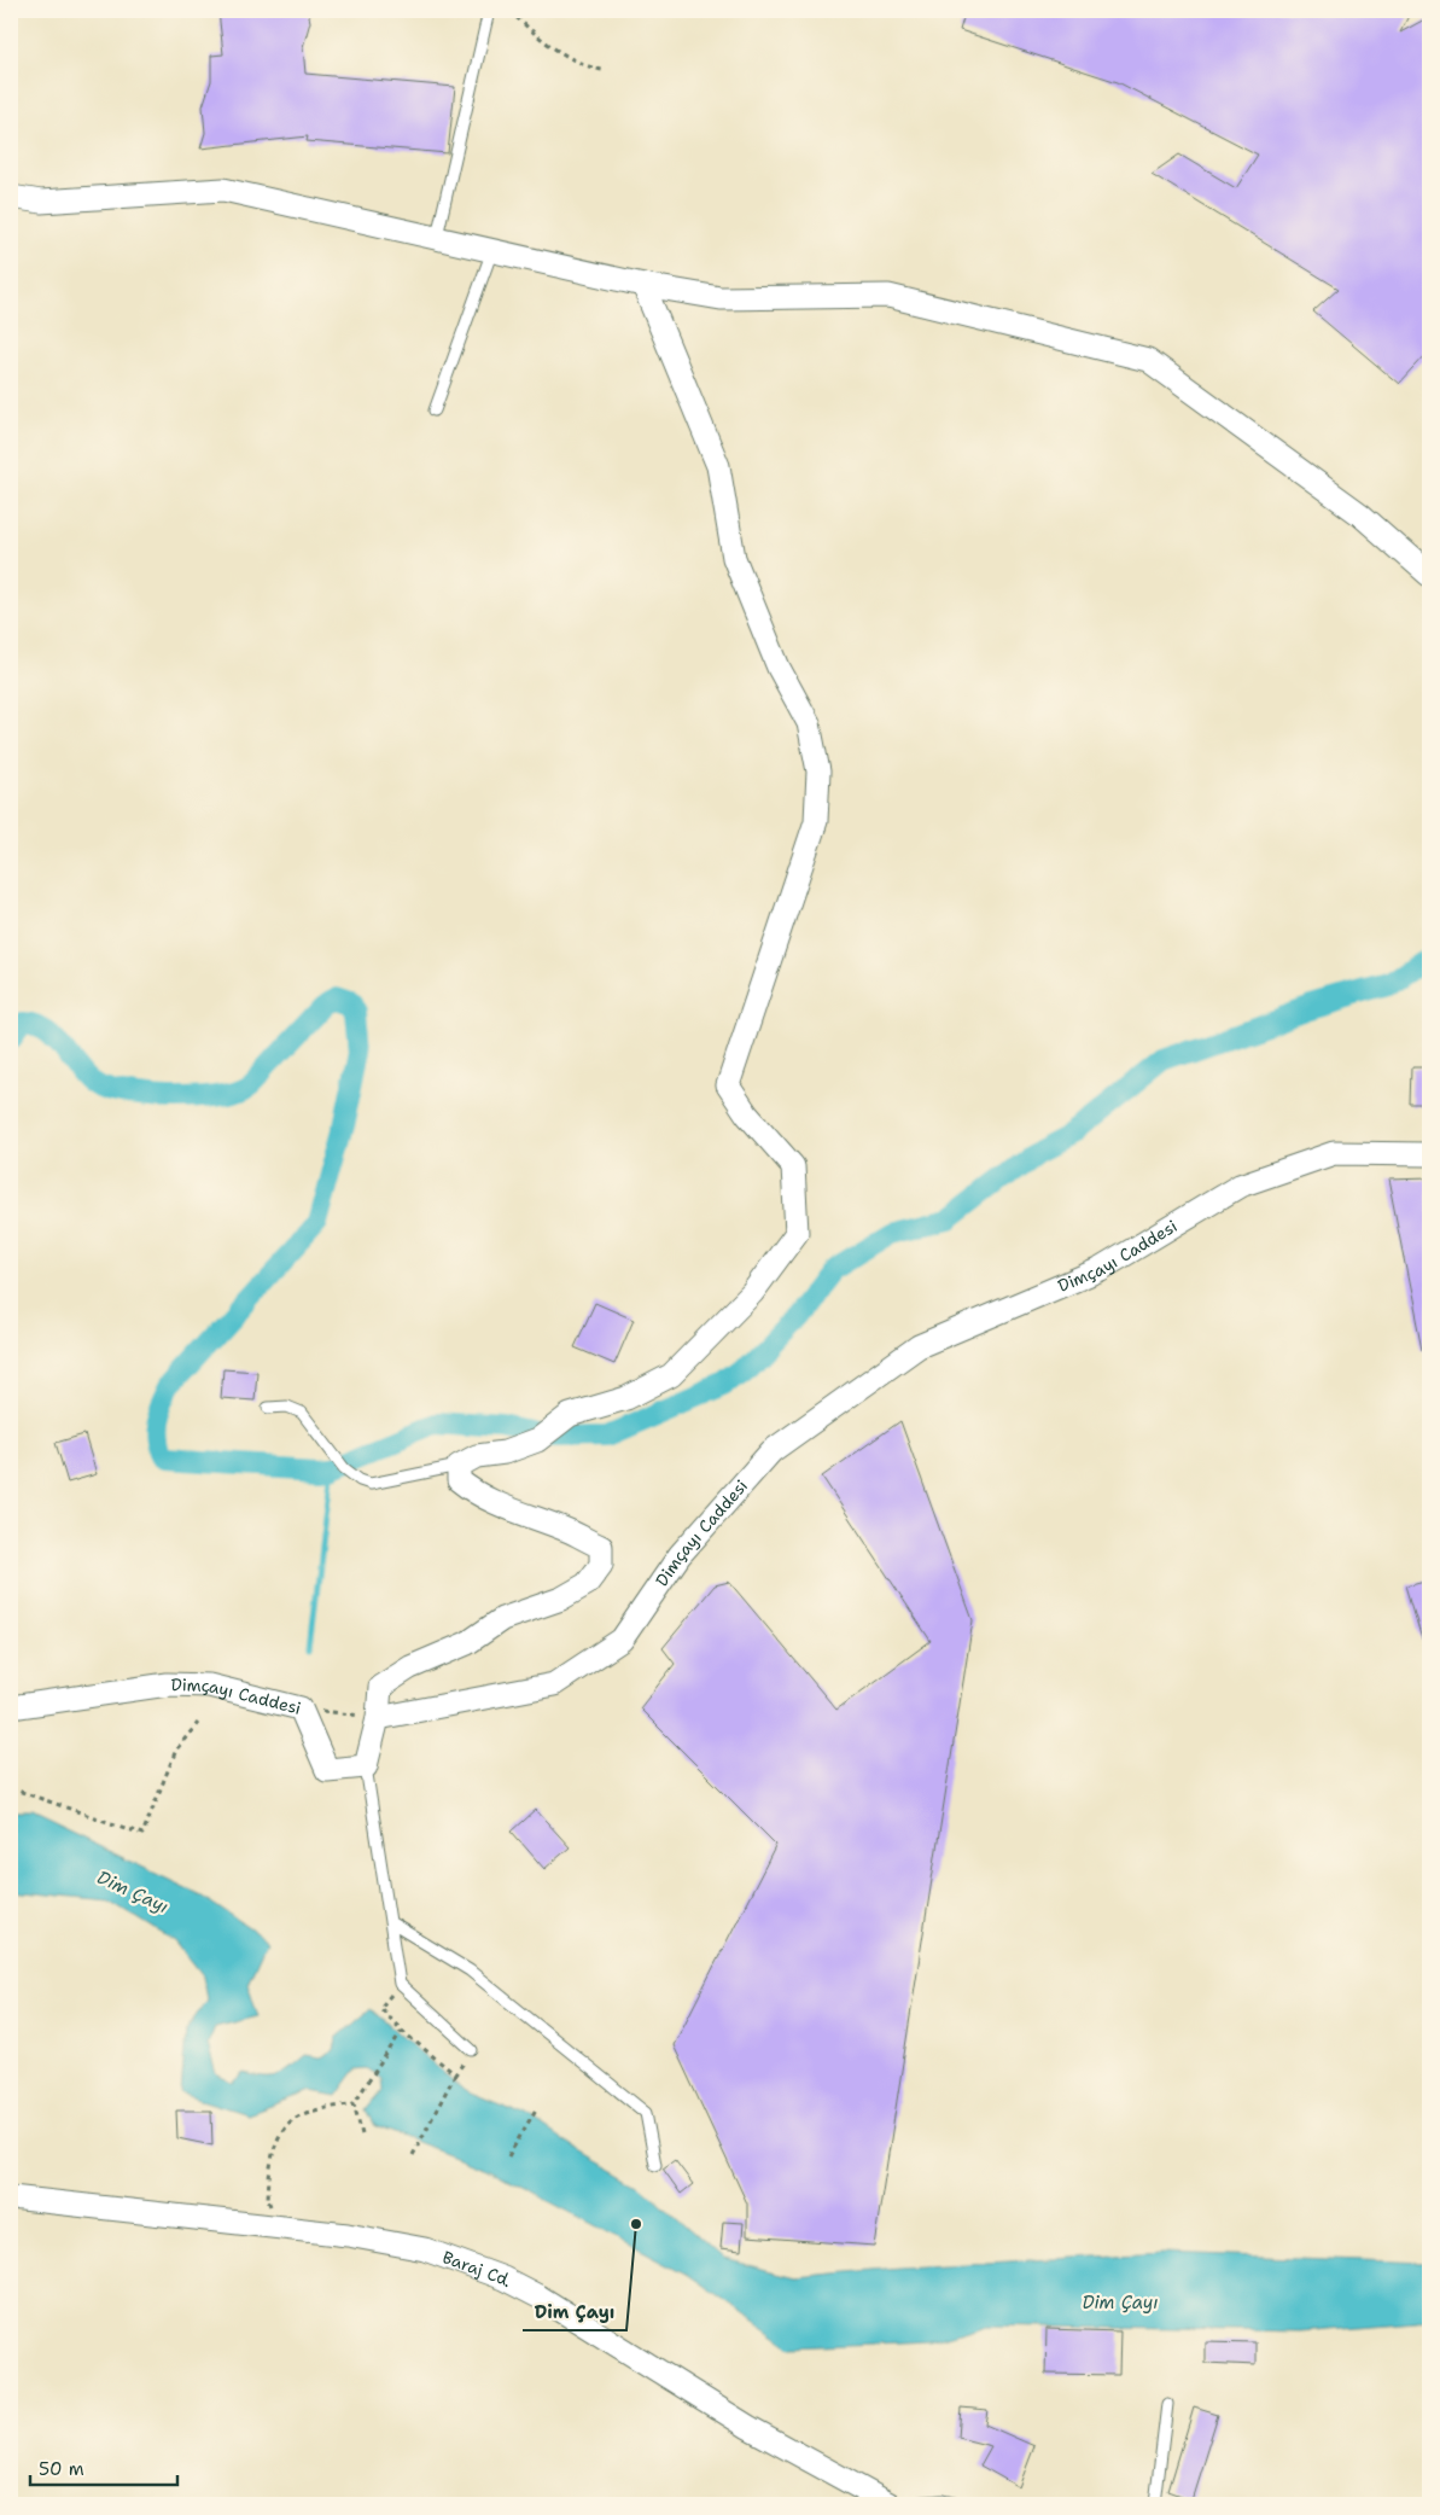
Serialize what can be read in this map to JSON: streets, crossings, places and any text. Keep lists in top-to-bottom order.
{
  "streets": {
    "street": ["Dimçayı Caddesi", "Baraj Cd."]
  },
  "water": ["Dim Çayı"],
  "places": ["Dim Çayı"],
  "scale_bar": "50 m"
}
